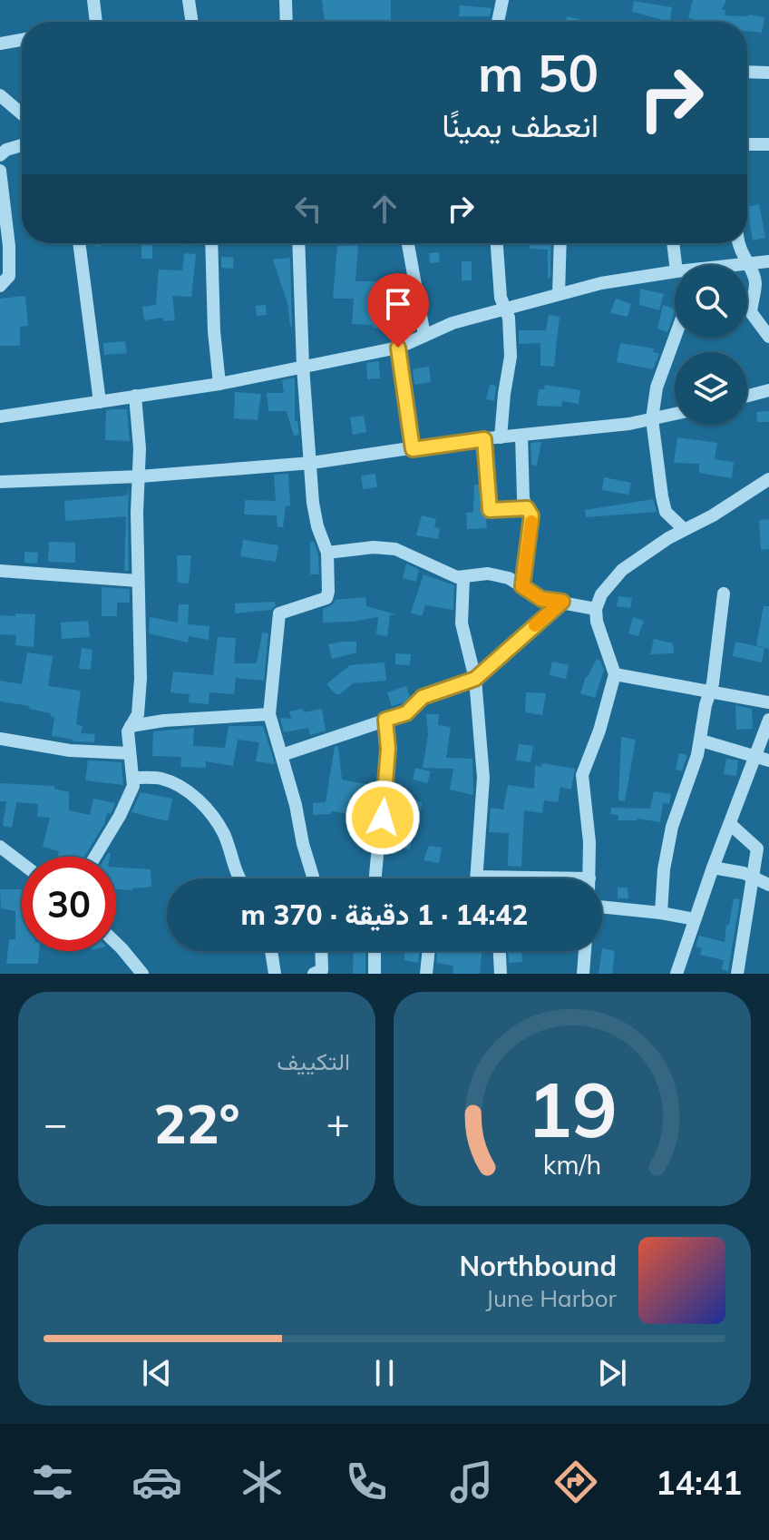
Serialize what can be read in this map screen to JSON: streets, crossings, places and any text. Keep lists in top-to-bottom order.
{
  "page": {
    "turn": ["50 m", "انعطف يمينًا"],
    "limit": "30",
    "trip": "14:42 · 1 دقيقة · 370 m",
    "tile": "التكييف",
    "heat": ["−", "22°", "+"],
    "song": ["Northbound", "June Harbor"],
    "tabs": "14:41",
    "gauge": ["19", "km/h"]
  }
}
